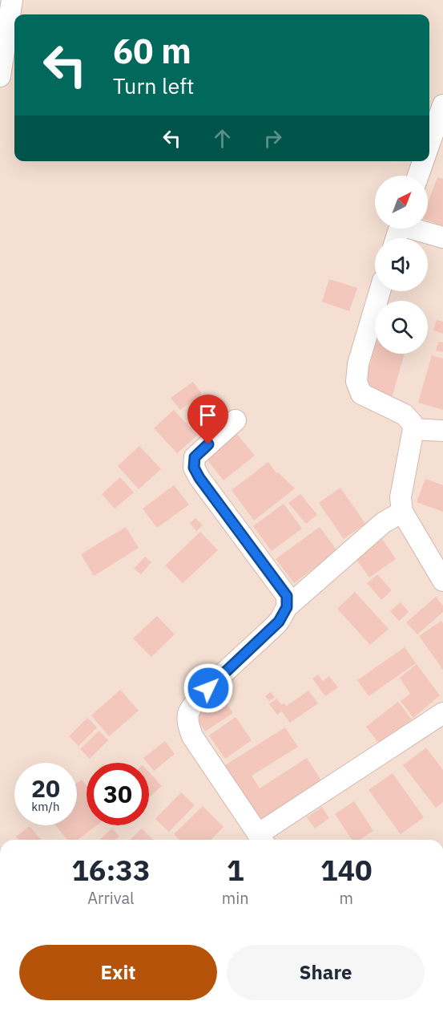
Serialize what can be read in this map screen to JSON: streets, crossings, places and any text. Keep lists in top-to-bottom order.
{
  "north": "top right",
  "page": {
    "turn": ["60 m", "Turn left"],
    "speed": "20 km/h",
    "limit": "30",
    "eta": [
      "16:33",
      "Arrival",
      "1",
      "min",
      "140",
      "m"
    ],
    "buttons": ["Exit", "Share"]
  }
}
